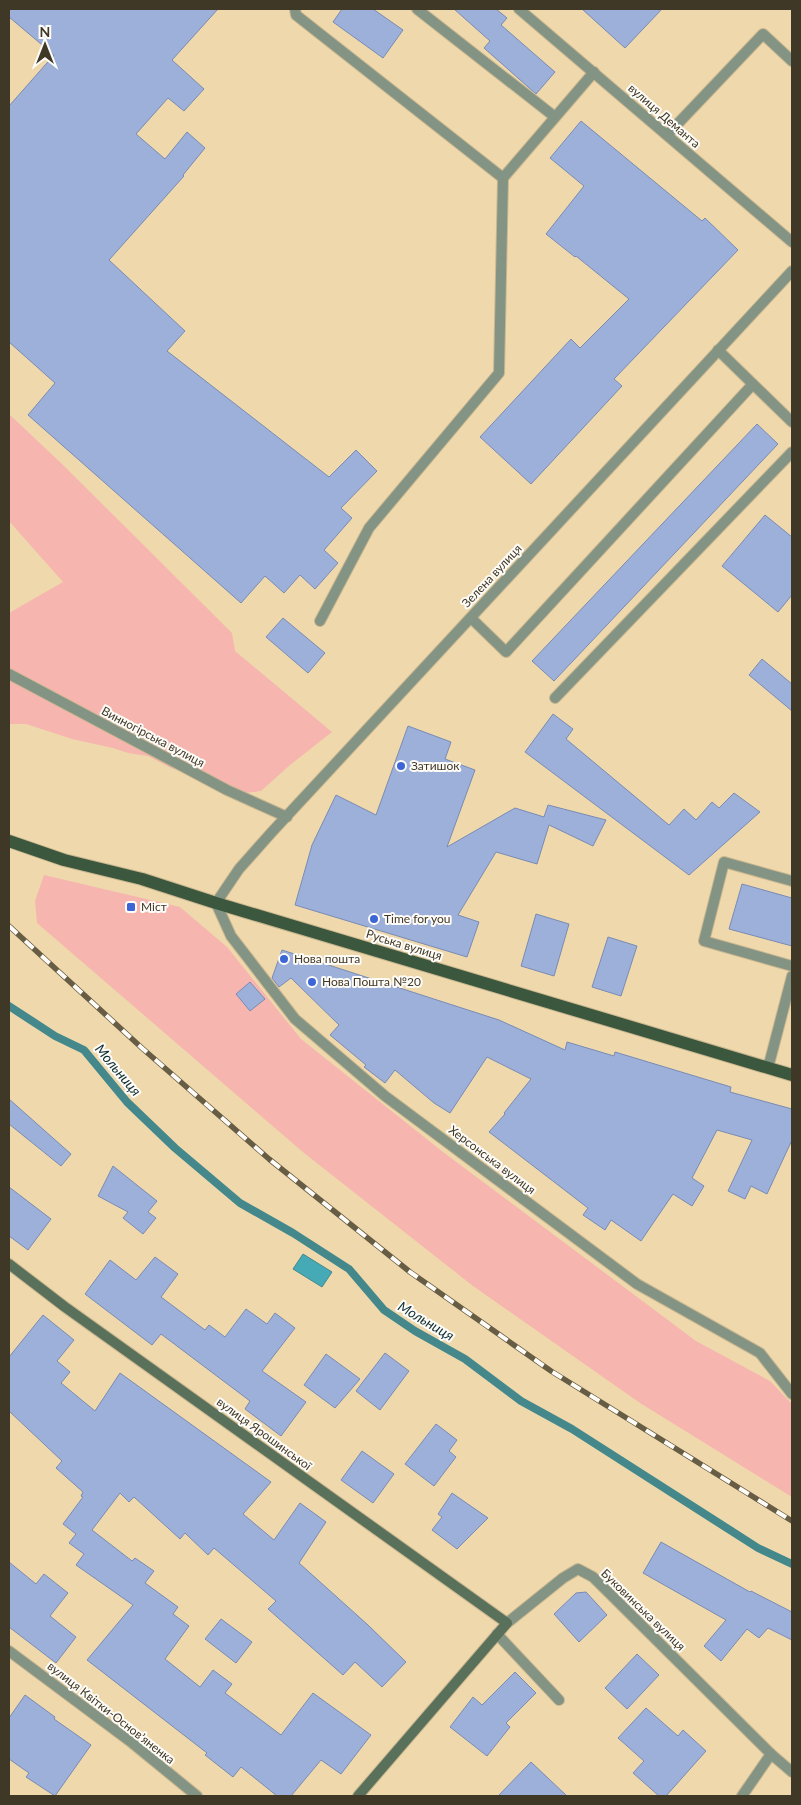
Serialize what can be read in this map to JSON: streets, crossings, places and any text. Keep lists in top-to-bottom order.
{
  "streets": {
    "main road": ["Руська вулиця"],
    "street": [
      "вулиця Деманта",
      "Зелена вулиця",
      "Винногірська вулиця",
      "Херсонська вулиця",
      "вулиця Ярошинської",
      "Буковинська вулиця",
      "вулиця Квітки-Основʼяненка"
    ]
  },
  "crossings": [
    ["Зелена вулиця", "Винногірська вулиця"],
    ["Зелена вулиця", "Руська вулиця"],
    ["Зелена вулиця", "Херсонська вулиця"],
    ["Руська вулиця", "Херсонська вулиця"],
    ["вулиця Ярошинської", "Буковинська вулиця"]
  ],
  "water": ["Мольниця"],
  "places": {
    "other": [
      "Затишок",
      "Time for you",
      "Нова пошта",
      "Нова Пошта №20"
    ],
    "transit": ["Міст"]
  },
  "north": "top"
}
